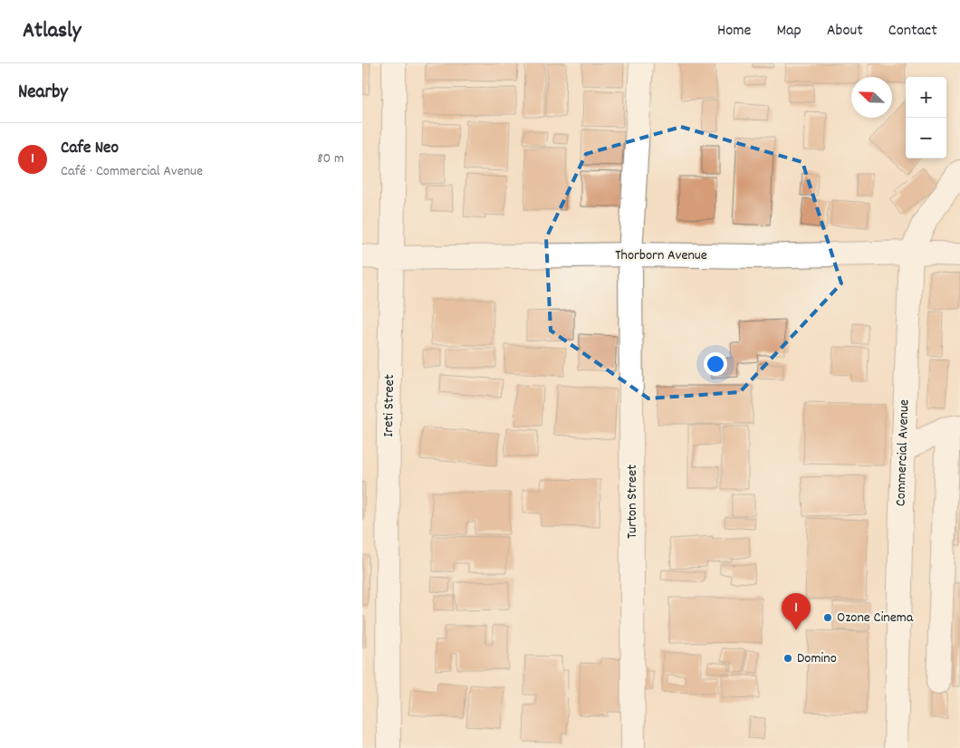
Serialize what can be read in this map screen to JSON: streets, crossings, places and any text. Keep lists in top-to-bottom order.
{
  "streets": {
    "street": [
      "Thorborn Avenue",
      "Ireti Street",
      "Commercial Avenue",
      "Turton Street"
    ]
  },
  "crossings": [
    ["Thorborn Avenue", "Ireti Street"],
    ["Thorborn Avenue", "Commercial Avenue"],
    ["Thorborn Avenue", "Turton Street"]
  ],
  "places": ["Ozone Cinema", "Domino"],
  "north": "top left",
  "page": {
    "header": "Atlasly",
    "nav": [
      "Home",
      "Map",
      "About",
      "Contact"
    ],
    "heading": "Nearby",
    "map_buttons": ["+", "−"],
    "list": [
      {
        "mark": "1",
        "name": "Cafe Neo",
        "note": "Café · Commercial Avenue",
        "value": "80 m"
      }
    ],
    "pins": "1"
  }
}
